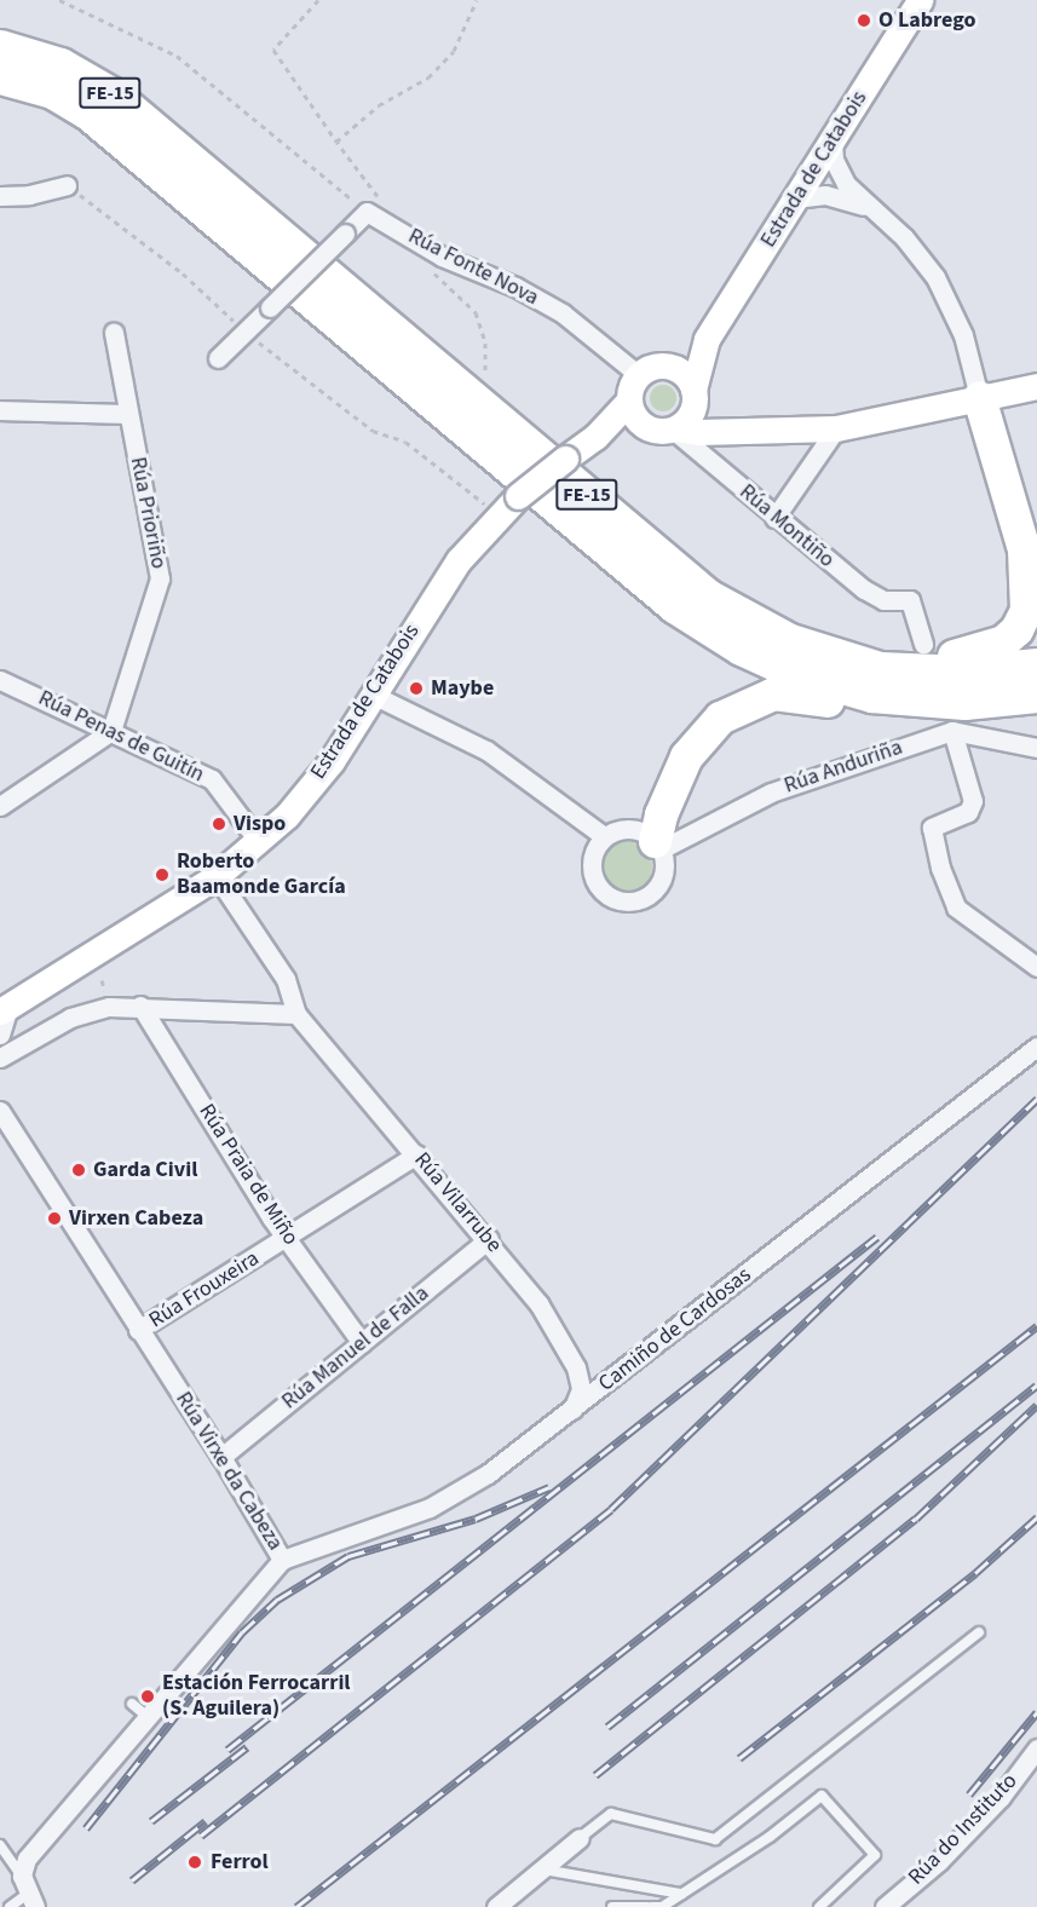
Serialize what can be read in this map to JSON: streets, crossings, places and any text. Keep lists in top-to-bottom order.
{
  "streets": {
    "highway": ["FE-15"],
    "main road": ["Estrada de Catabois"],
    "street": [
      "Rúa Fonte Nova",
      "Rúa Prioriño",
      "Rúa Montiño",
      "Rúa Penas de Guitín",
      "Rúa Anduriña",
      "Rúa Praia de Miño",
      "Rúa Vilarrube",
      "Rúa Frouxeira",
      "Camiño de Cardosas",
      "Rúa Manuel de Falla",
      "Rúa Virxe da Cabeza",
      "Rúa do Instituto"
    ]
  },
  "crossings": [
    ["Estrada de Catabois", "Rúa Fonte Nova"],
    ["Estrada de Catabois", "Rúa Montiño"],
    ["Estrada de Catabois", "Rúa Penas de Guitín"],
    ["Estrada de Catabois", "Rúa Vilarrube"],
    ["Rúa Fonte Nova", "Rúa Montiño"],
    ["Rúa Prioriño", "Rúa Penas de Guitín"],
    ["Rúa Praia de Miño", "Rúa Frouxeira"],
    ["Rúa Praia de Miño", "Rúa Manuel de Falla"],
    ["Rúa Vilarrube", "Rúa Frouxeira"],
    ["Rúa Vilarrube", "Camiño de Cardosas"],
    ["Rúa Vilarrube", "Rúa Manuel de Falla"],
    ["Rúa Frouxeira", "Rúa Virxe da Cabeza"],
    ["Camiño de Cardosas", "Rúa Virxe da Cabeza"],
    ["Rúa Manuel de Falla", "Rúa Virxe da Cabeza"]
  ],
  "places": [
    "O Labrego",
    "Maybe",
    "Vispo",
    "Roberto Baamonde García",
    "Garda Civil",
    "Virxen Cabeza",
    "Estación Ferrocarril (S. Aguilera)",
    "Ferrol"
  ]
}
